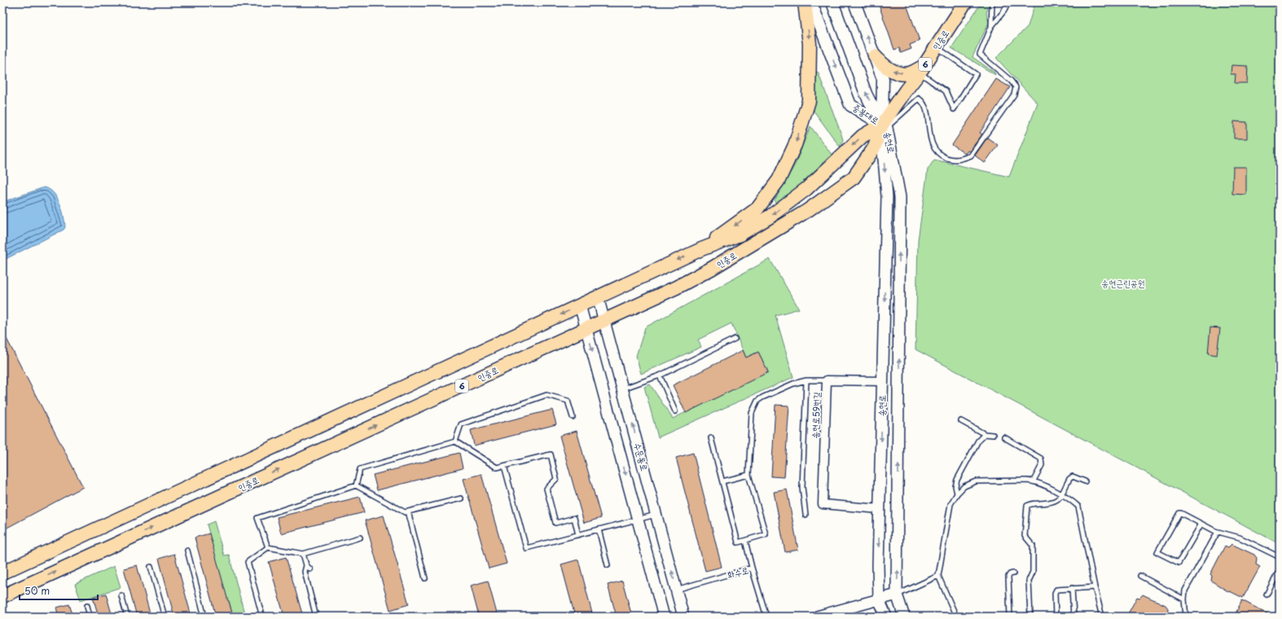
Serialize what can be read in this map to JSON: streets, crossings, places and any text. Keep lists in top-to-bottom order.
{
  "streets": {
    "main road": ["인중로", "6", "중봉대로"],
    "street": ["송현로", "송현로59번길", "수문통로"],
    "lane": ["화수로"]
  },
  "crossings": [
    ["인중로", "중봉대로"],
    ["인중로", "송현로"],
    ["인중로", "수문통로"],
    ["중봉대로", "송현로"],
    ["송현로", "송현로59번길"],
    ["수문통로", "화수로"]
  ],
  "parks": ["송현근린공원"],
  "scale_bar": "50 m"
}
